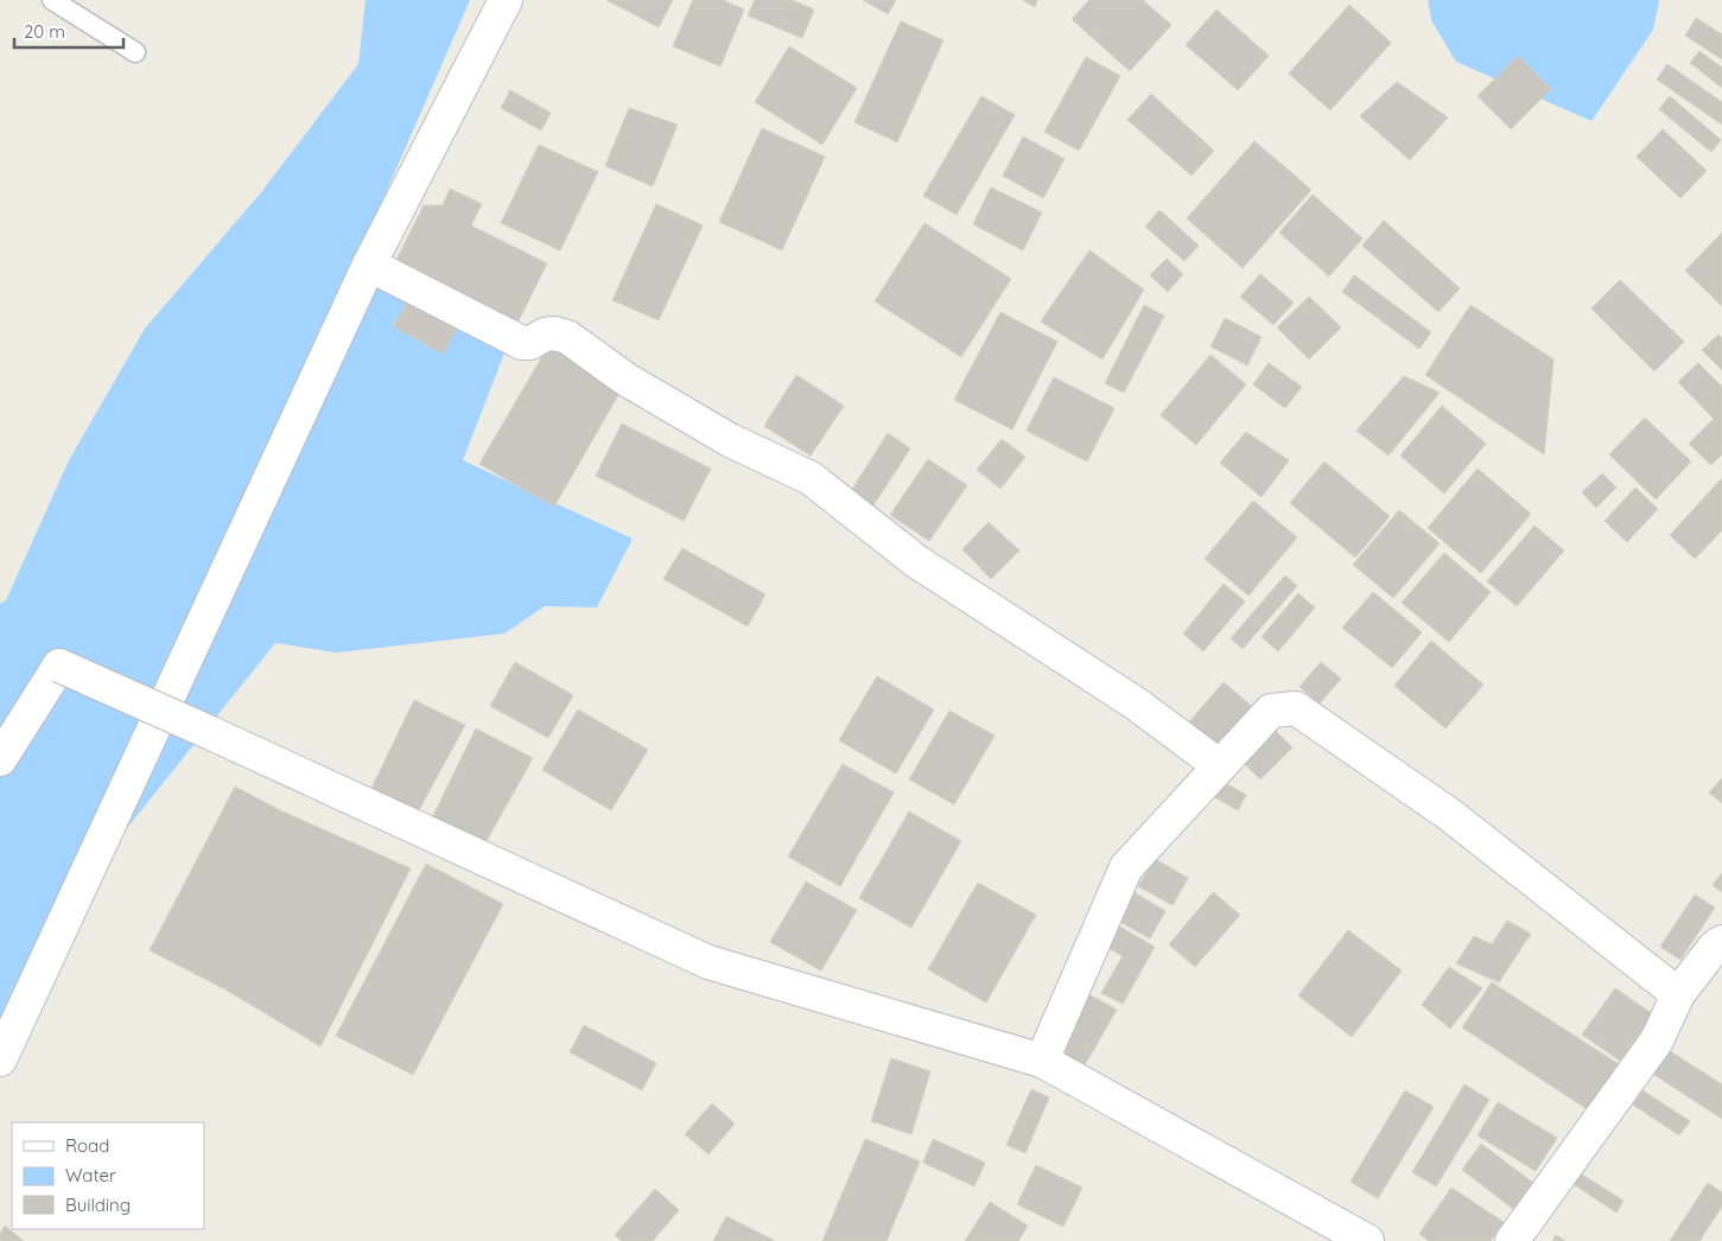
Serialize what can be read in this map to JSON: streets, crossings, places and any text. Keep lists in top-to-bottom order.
{
  "legend": ["Road", "Water", "Building"],
  "scale_bar": "20 m"
}
